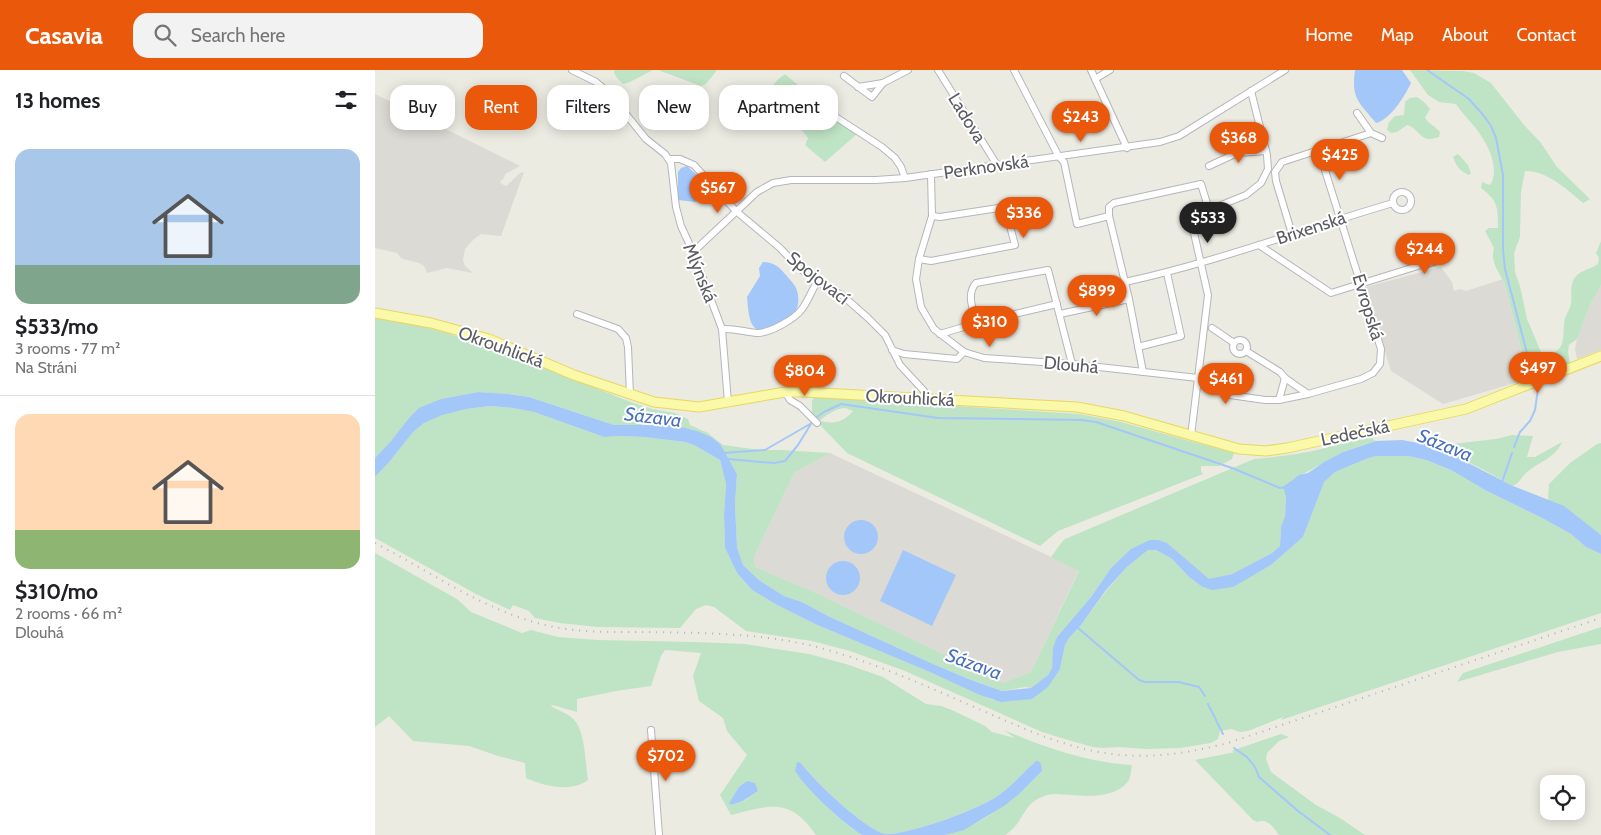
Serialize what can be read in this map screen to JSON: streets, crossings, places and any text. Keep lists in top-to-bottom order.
{
  "streets": {
    "main road": ["Okrouhlická", "Ledečská"],
    "street": [
      "Ladova",
      "Perknovská",
      "Brixenská",
      "Mlýnská",
      "Spojovací",
      "Evropská",
      "Dlouhá"
    ]
  },
  "crossings": [
    ["Ladova", "Perknovská"],
    ["Perknovská", "Mlýnská"],
    ["Perknovská", "Spojovací"],
    ["Perknovská", "Dlouhá"],
    ["Brixenská", "Evropská"],
    ["Mlýnská", "Spojovací"],
    ["Mlýnská", "Okrouhlická"],
    ["Spojovací", "Okrouhlická"],
    ["Evropská", "Dlouhá"],
    ["Okrouhlická", "Ledečská"]
  ],
  "water": ["Sázava"],
  "page": {
    "header": "Casavia",
    "search": "Search here",
    "nav": [
      "Home",
      "Map",
      "About",
      "Contact"
    ],
    "heading": "13 homes",
    "chip": [
      "Buy",
      "Rent",
      "Filters",
      "New",
      "Apartment"
    ],
    "price": [
      "$243",
      "$368",
      "$425",
      "$567",
      "$336",
      "$533",
      "$244",
      "$899",
      "$310",
      "$497",
      "$804",
      "$461",
      "$702"
    ],
    "list": [
      {
        "name": "$533/mo",
        "note": "3 rooms · 77 m² · Na Stráni"
      },
      {
        "name": "$310/mo",
        "note": "2 rooms · 66 m² · Dlouhá"
      }
    ]
  }
}
